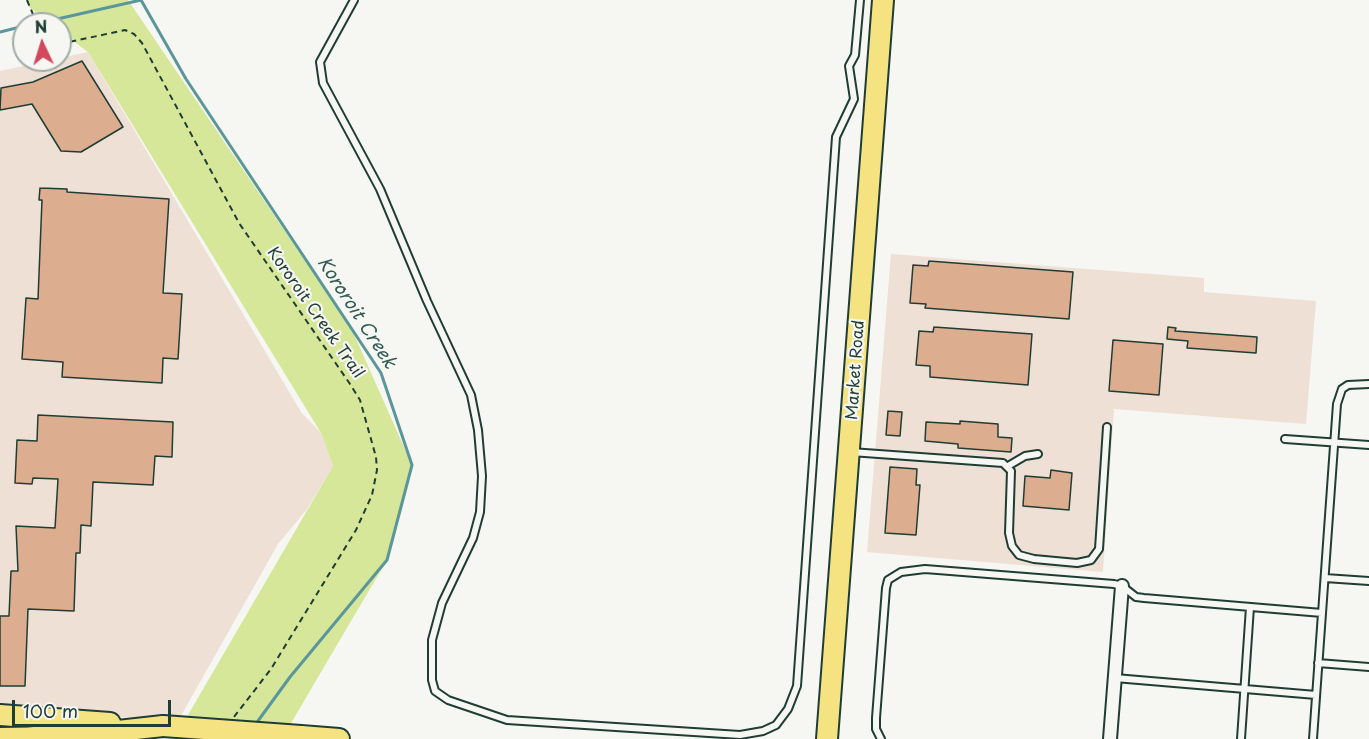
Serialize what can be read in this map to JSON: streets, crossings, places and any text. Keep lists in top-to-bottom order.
{
  "streets": {
    "main road": ["Market Road"],
    "path": ["Kororoit Creek Trail"]
  },
  "water": ["Kororoit Creek"],
  "scale_bar": "100 m",
  "north": "top"
}
